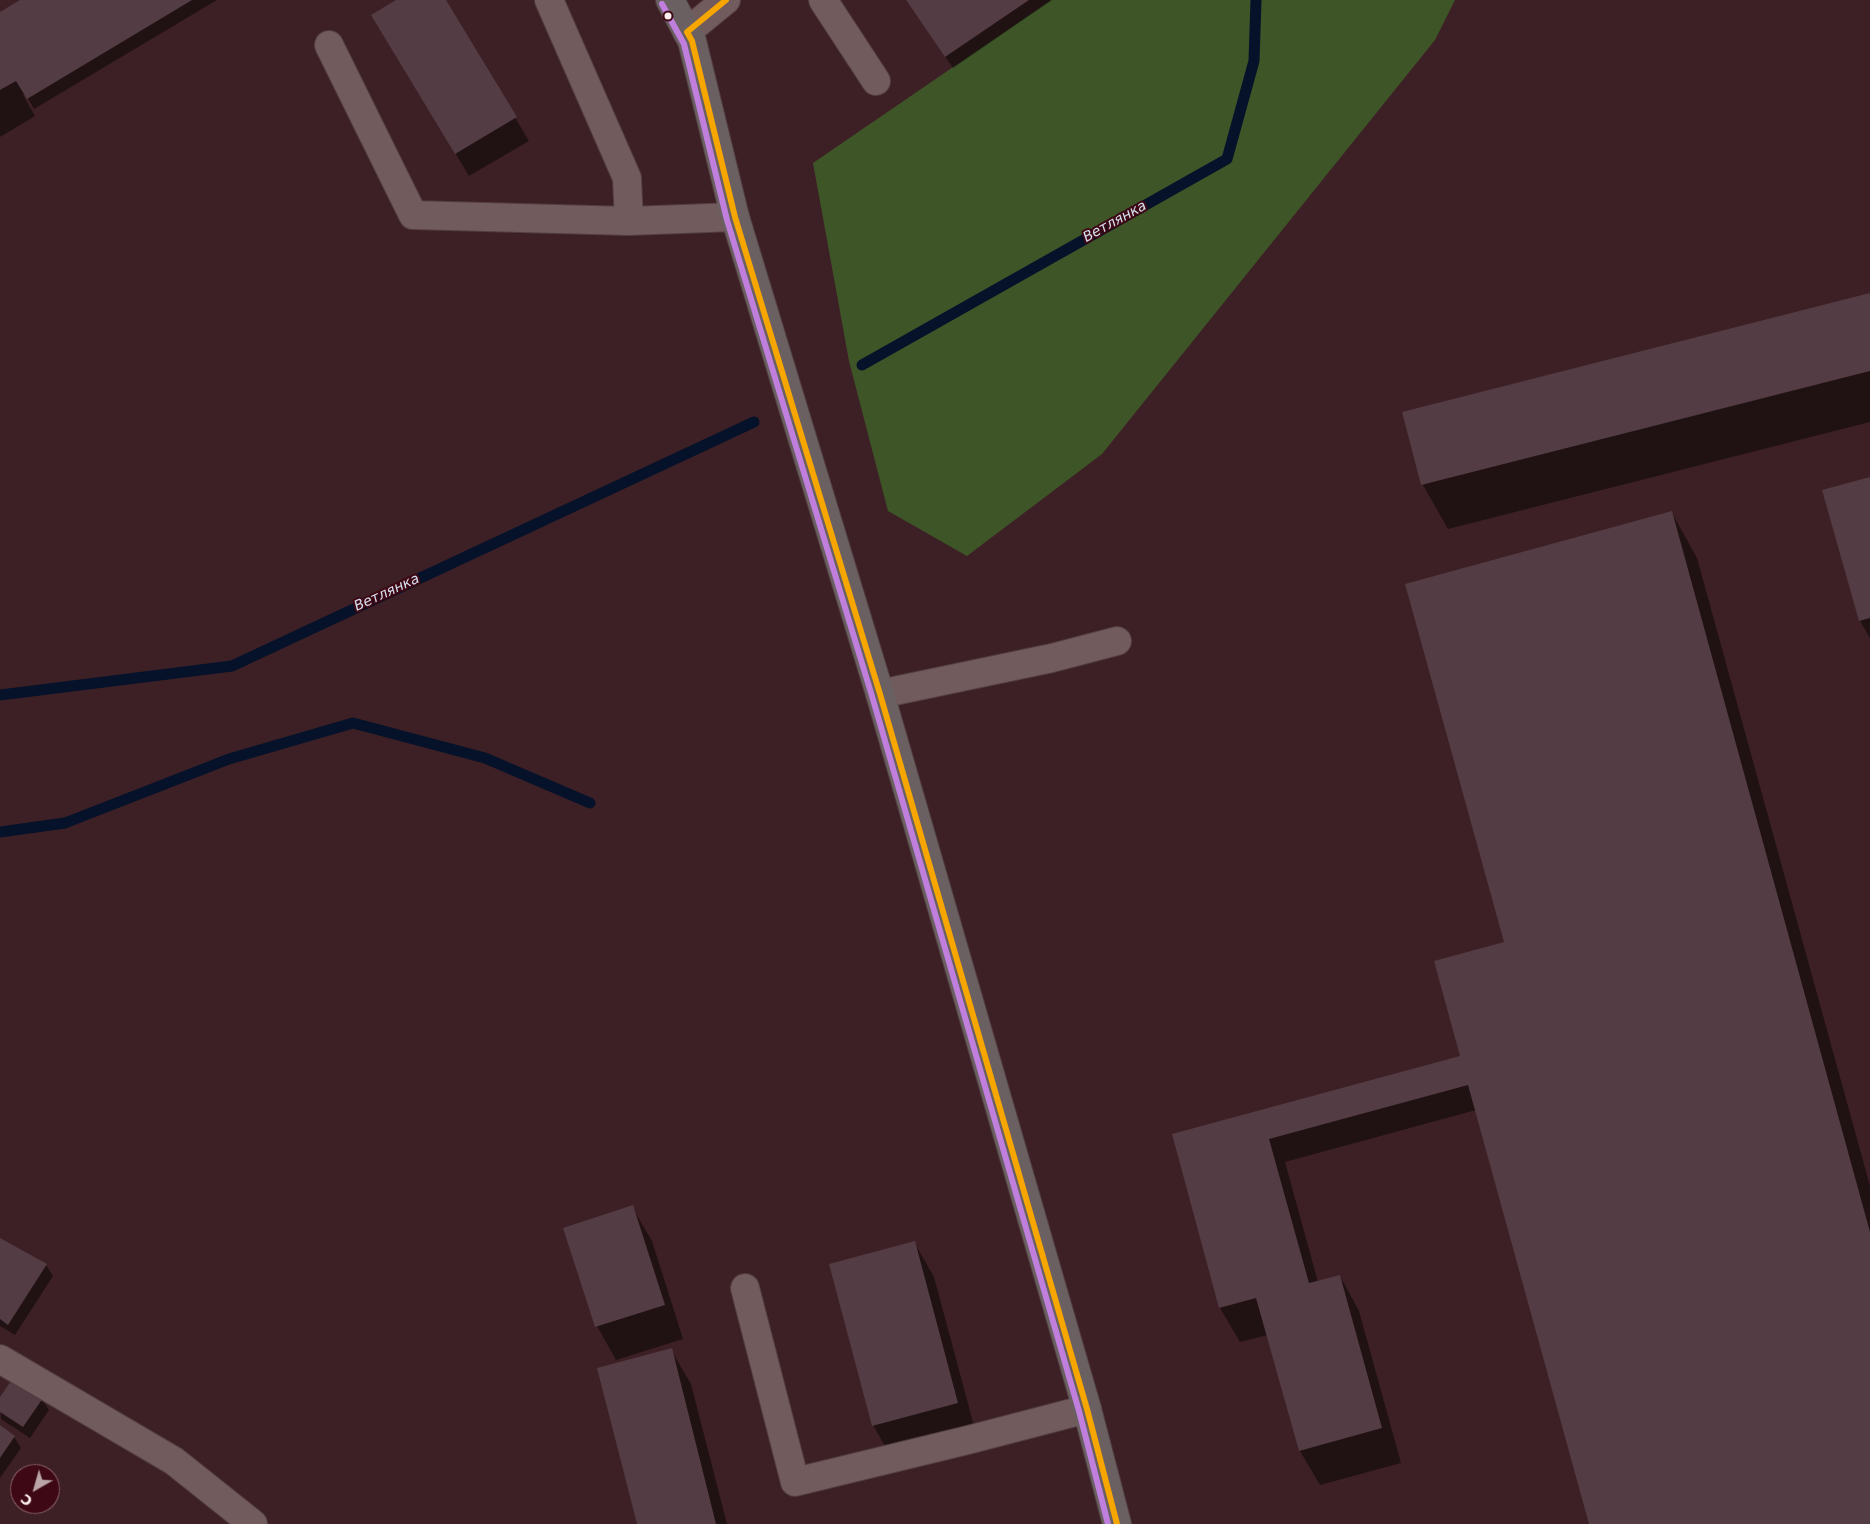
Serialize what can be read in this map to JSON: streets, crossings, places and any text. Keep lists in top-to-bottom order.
{
  "water": ["Ветлянка"],
  "north": "bottom left"
}
